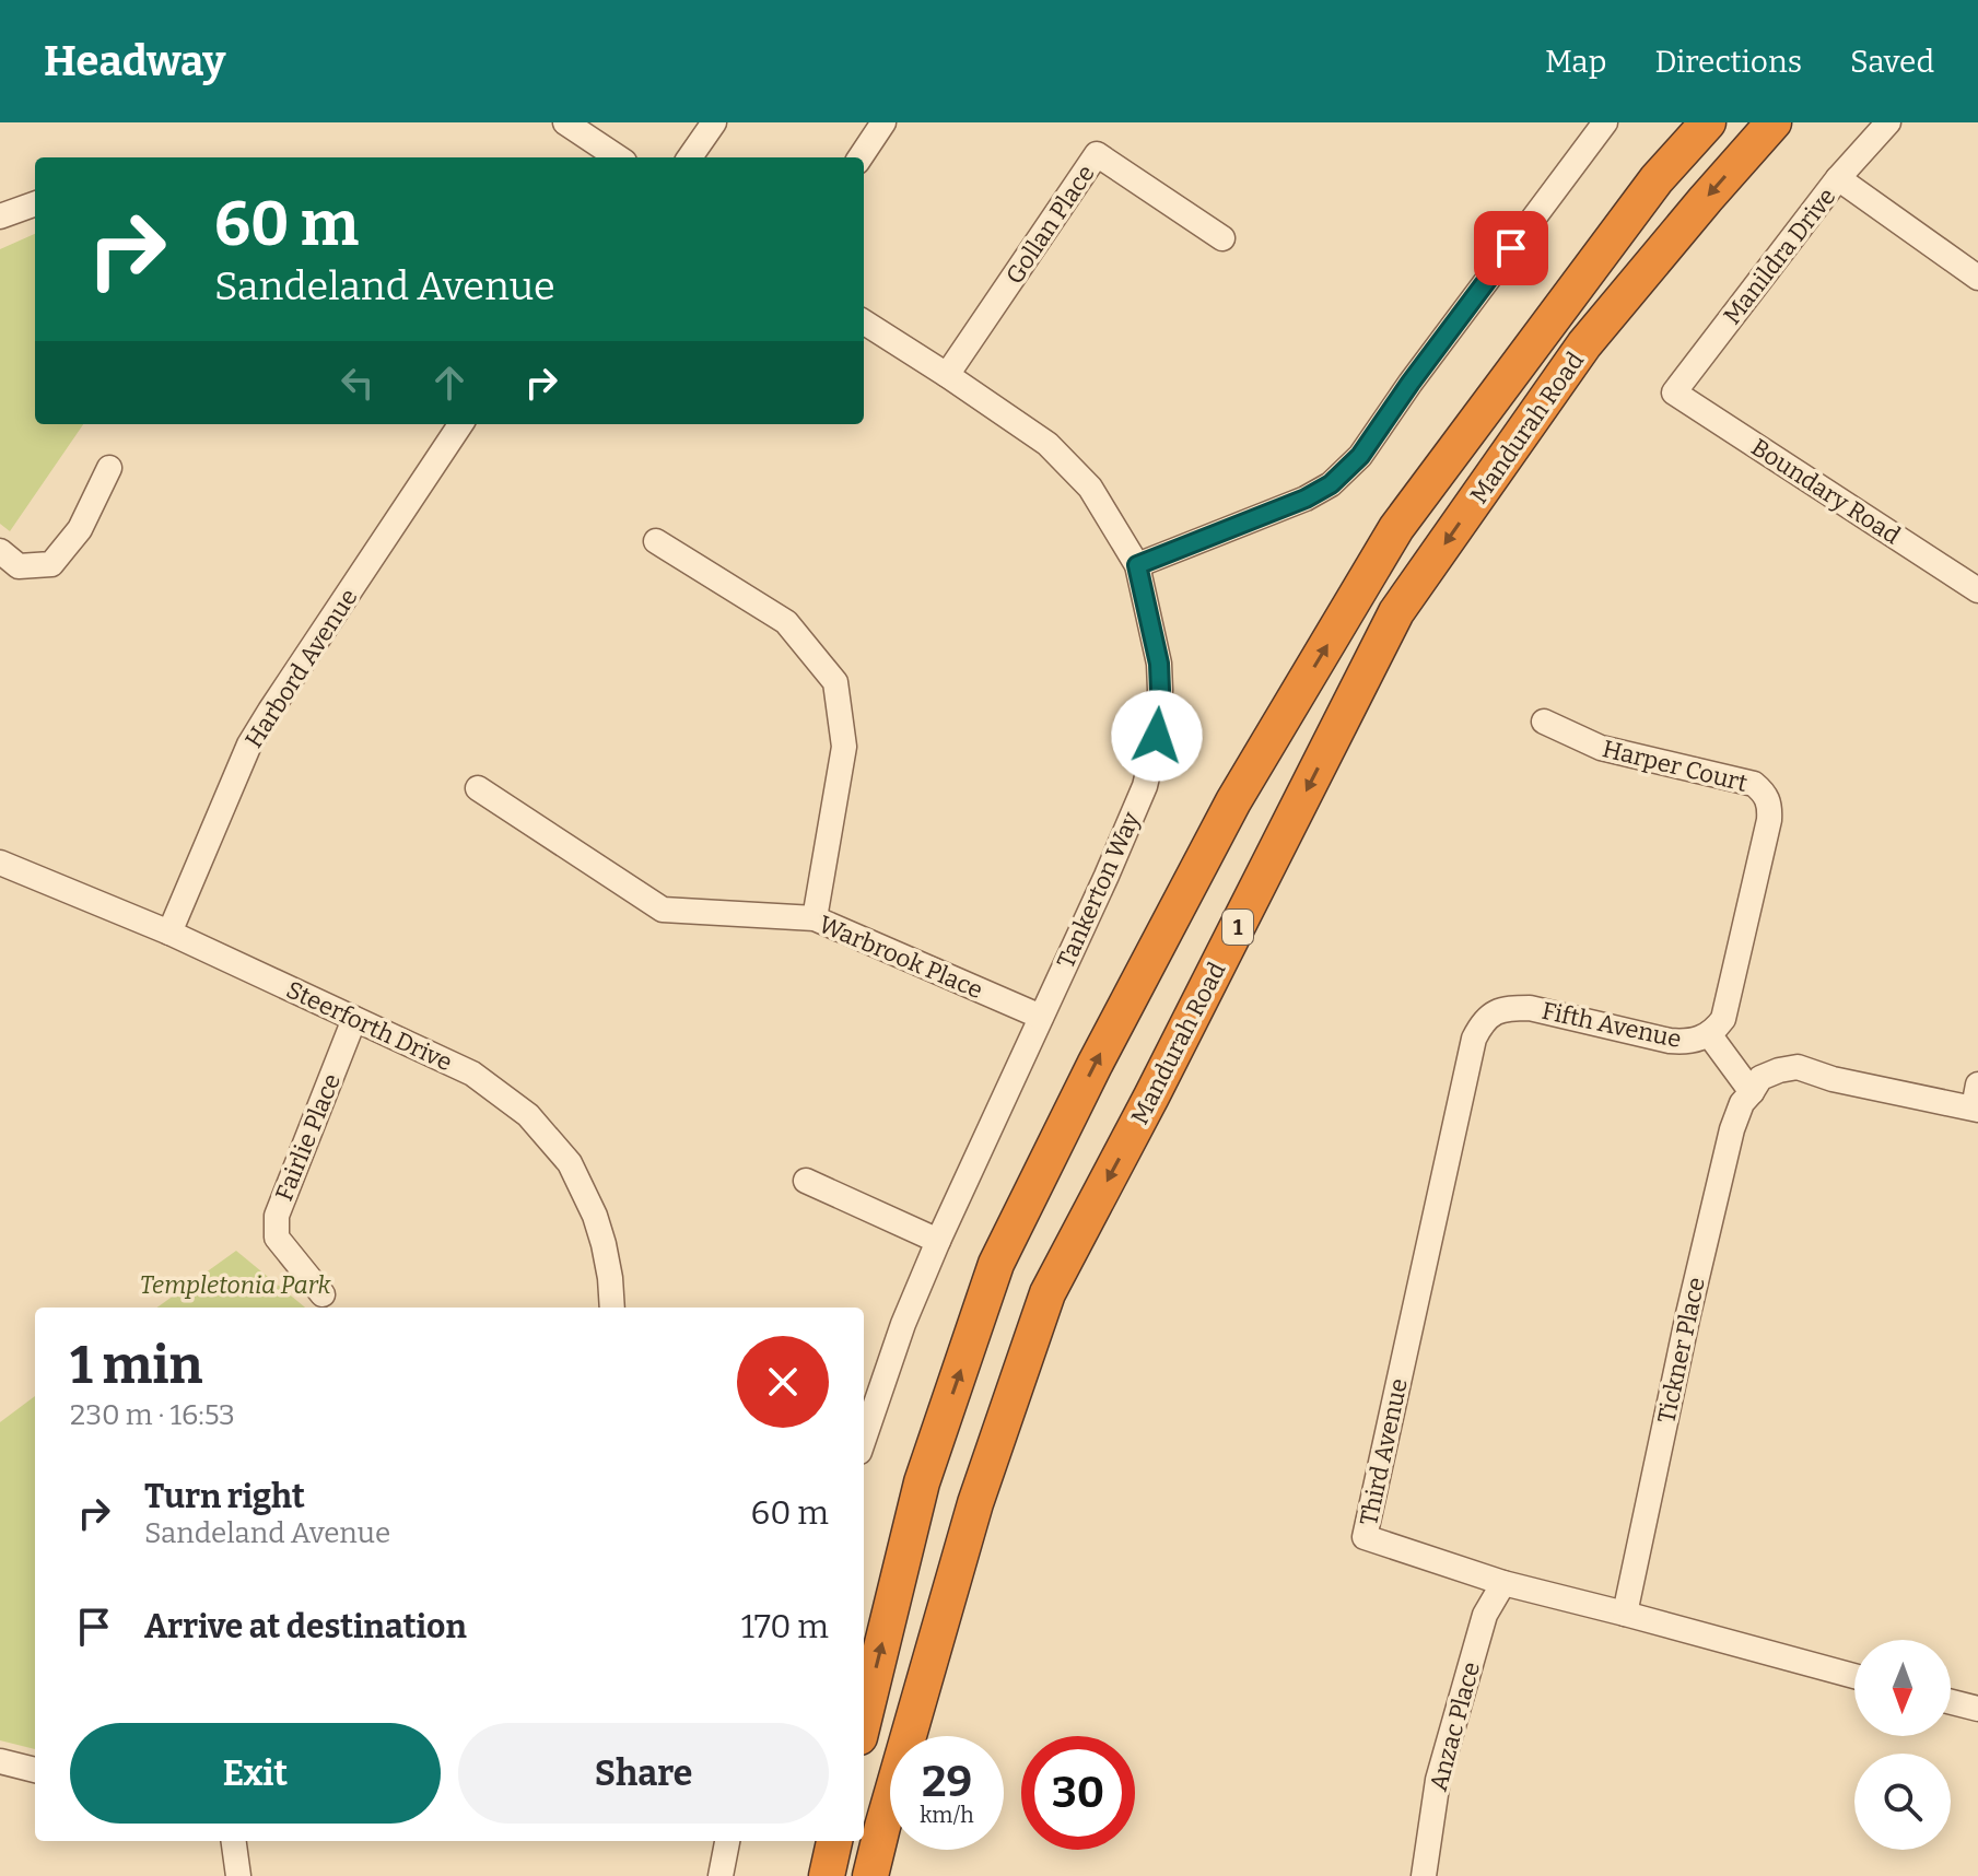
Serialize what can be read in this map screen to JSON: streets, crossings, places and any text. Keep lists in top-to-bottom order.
{
  "streets": {
    "highway": ["Mandurah Road", "1"],
    "street": [
      "Gollan Place",
      "Manildra Drive",
      "Boundary Road",
      "Harbord Avenue",
      "Harper Court",
      "Tankerton Way",
      "Warbrook Place",
      "Fifth Avenue",
      "Steerforth Drive",
      "Fairlie Place",
      "Tickner Place",
      "Third Avenue",
      "Anzac Place"
    ]
  },
  "crossings": [
    ["Gollan Place", "Tankerton Way"],
    ["Manildra Drive", "Boundary Road"],
    ["Harbord Avenue", "Steerforth Drive"],
    ["Harper Court", "Fifth Avenue"],
    ["Tankerton Way", "Warbrook Place"],
    ["Fifth Avenue", "Tickner Place"],
    ["Fifth Avenue", "Third Avenue"],
    ["Steerforth Drive", "Fairlie Place"],
    ["Tickner Place", "Third Avenue"],
    ["Third Avenue", "Anzac Place"]
  ],
  "parks": ["Templetonia Park"],
  "north": "bottom",
  "page": {
    "header": "Headway",
    "nav": ["Map", "Directions", "Saved"],
    "turn": ["60 m", "Sandeland Avenue"],
    "heading": ["1 min", "230 m · 16:53"],
    "list": [
      {
        "name": "Turn right",
        "note": "Sandeland Avenue",
        "value": "60 m"
      },
      {
        "name": "Arrive at destination",
        "value": "170 m"
      }
    ],
    "buttons": ["Exit", "Share"],
    "speed": "29 km/h",
    "limit": "30"
  }
}
